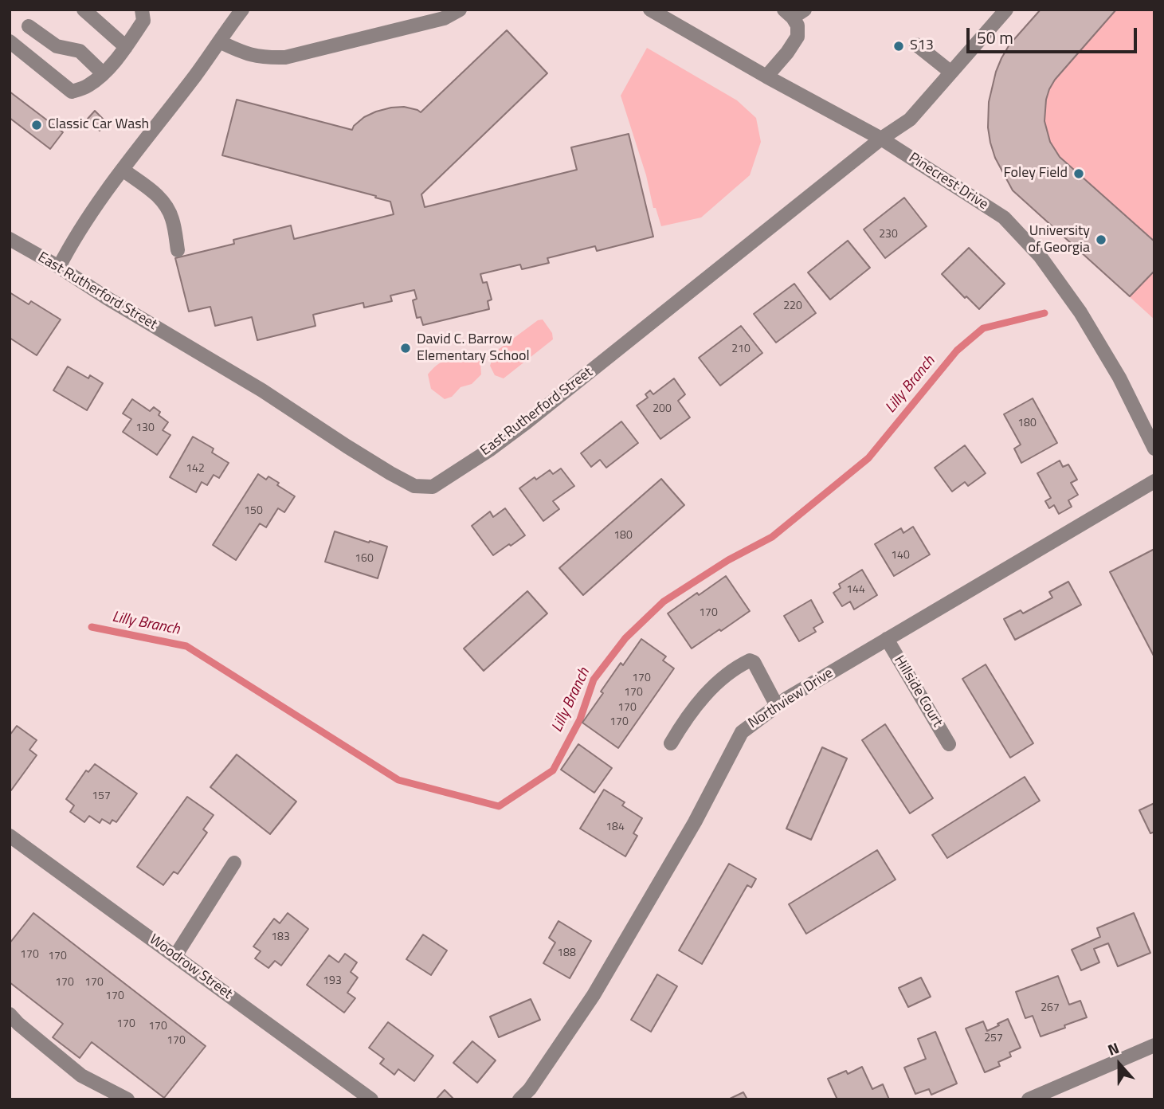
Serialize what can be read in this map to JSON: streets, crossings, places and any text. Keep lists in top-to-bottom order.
{
  "streets": {
    "street": [
      "Pinecrest Drive",
      "East Rutherford Street",
      "Hillside Court",
      "Northview Drive",
      "Woodrow Street"
    ]
  },
  "crossings": [
    ["Pinecrest Drive", "East Rutherford Street"],
    ["Hillside Court", "Northview Drive"]
  ],
  "water": ["Lilly Branch"],
  "places": [
    "S13",
    "Classic Car Wash",
    "Foley Field",
    "University of Georgia",
    "David C. Barrow Elementary School"
  ],
  "house_numbers": [
    "230",
    "220",
    "210",
    "200",
    "180",
    "130",
    "142",
    "150",
    "180",
    "140",
    "160",
    "144",
    "170",
    "170",
    "170",
    "170",
    "170",
    "157",
    "184",
    "183",
    "188",
    "170",
    "170",
    "193",
    "170",
    "170",
    "170",
    "267",
    "170",
    "170",
    "257",
    "170"
  ],
  "scale_bar": "50 m",
  "north": "top"
}
